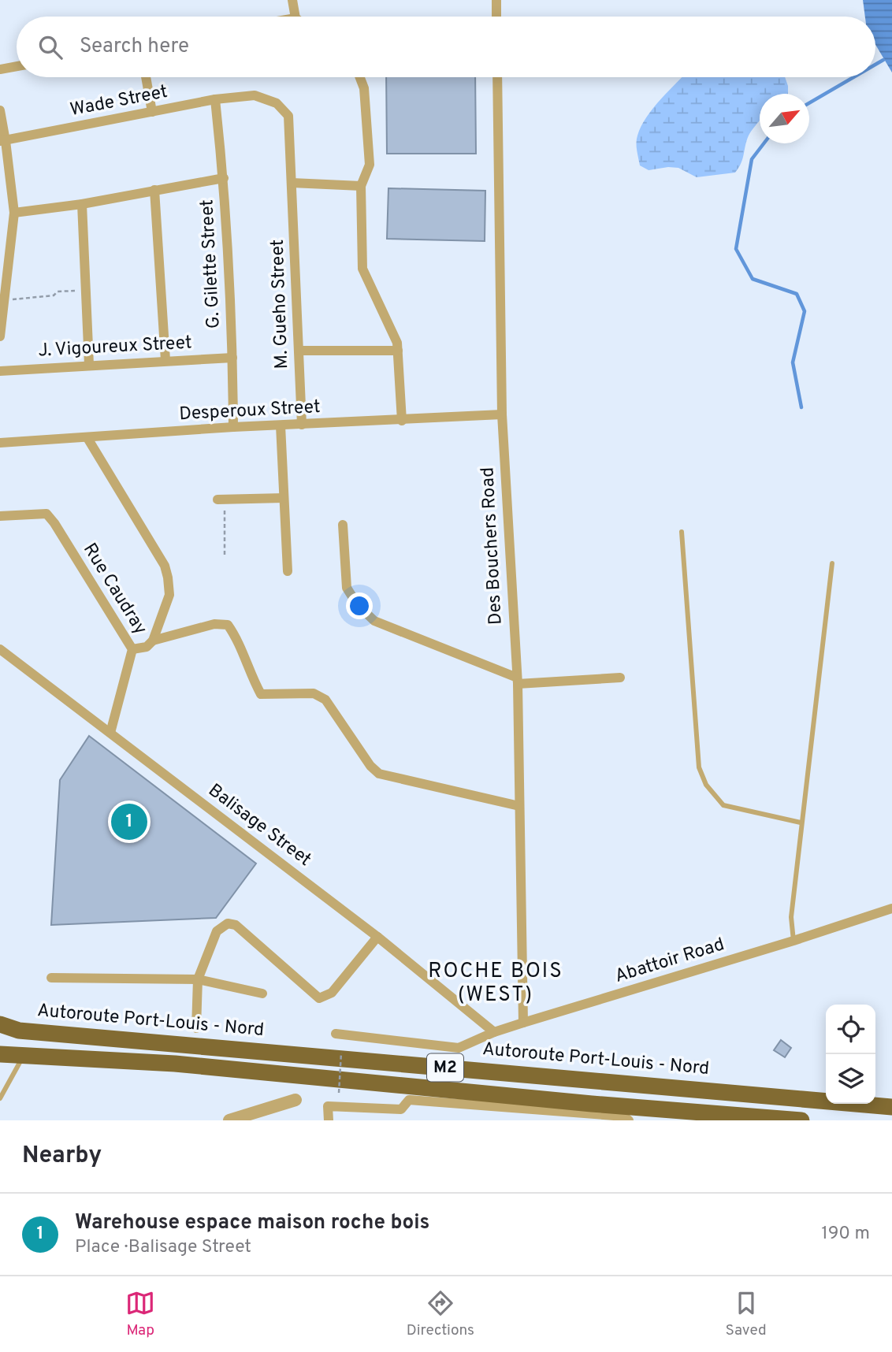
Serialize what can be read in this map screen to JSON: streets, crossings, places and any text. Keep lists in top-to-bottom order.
{
  "streets": {
    "highway": ["Autoroute Port-Louis - Nord", "M2"],
    "street": [
      "Wade Street",
      "G. Gilette Street",
      "M. Gueho Street",
      "J. Vigoureux Street",
      "Desperoux Street",
      "Des Bouchers Road",
      "Rue Caudray",
      "Balisage Street",
      "Abattoir Road"
    ]
  },
  "crossings": [
    ["Wade Street", "G. Gilette Street"],
    ["Wade Street", "M. Gueho Street"],
    ["G. Gilette Street", "J. Vigoureux Street"],
    ["G. Gilette Street", "Desperoux Street"],
    ["M. Gueho Street", "Desperoux Street"],
    ["Desperoux Street", "Des Bouchers Road"],
    ["Des Bouchers Road", "Abattoir Road"],
    ["Rue Caudray", "Balisage Street"],
    ["Balisage Street", "Abattoir Road"]
  ],
  "districts": ["ROCHE BOIS (WEST)"],
  "north": "top right",
  "page": {
    "search": "Search here",
    "pins": "1",
    "heading": "Nearby",
    "list": [
      {
        "mark": "1",
        "name": "Warehouse espace maison roche bois",
        "note": "Place · Balisage Street",
        "value": "190 m"
      }
    ],
    "nav": ["Map", "Directions", "Saved"]
  }
}
